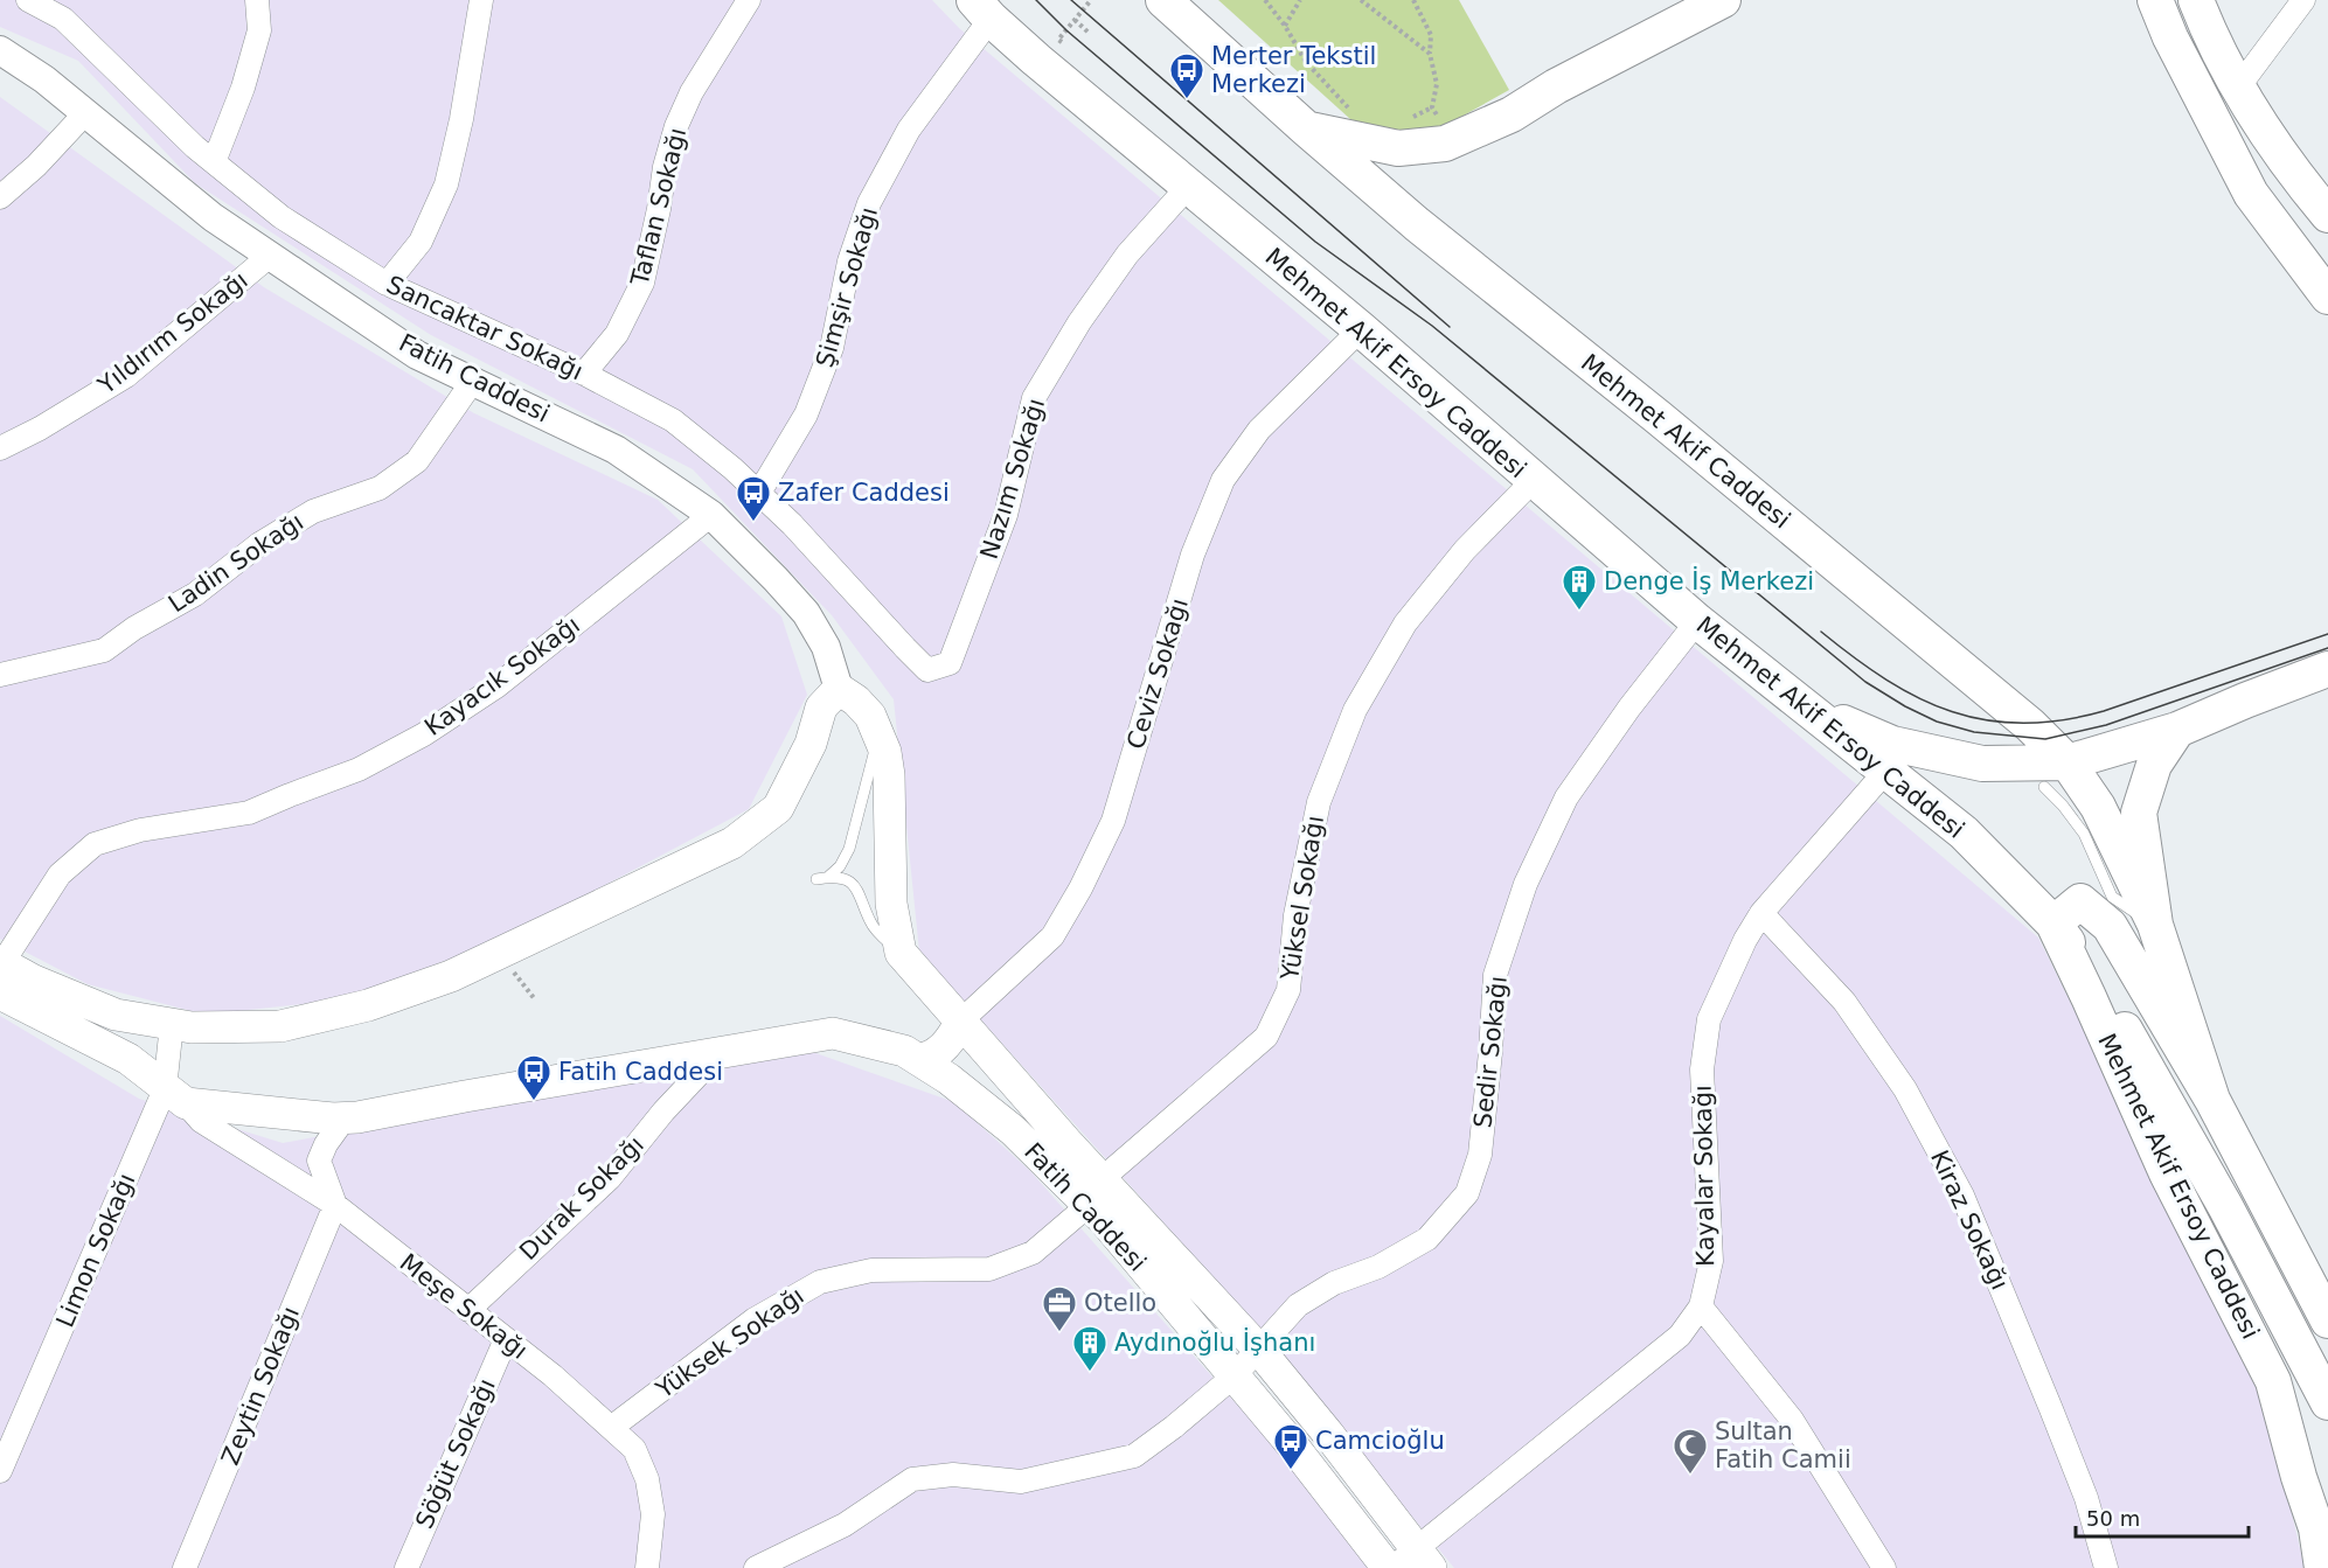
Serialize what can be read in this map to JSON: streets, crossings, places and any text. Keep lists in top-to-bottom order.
{
  "streets": {
    "main road": ["Mehmet Akif Ersoy Caddesi", "Fatih Caddesi", "Mehmet Akif Caddesi"],
    "street": [
      "Taflan Sokağı",
      "Şimşir Sokağı",
      "Sancaktar Sokağı",
      "Yıldırım Sokağı",
      "Nazım Sokağı",
      "Ladin Sokağı",
      "Ceviz Sokağı",
      "Kayacık Sokağı",
      "Yüksel Sokağı",
      "Sedir Sokağı",
      "Kayalar Sokağı",
      "Durak Sokağı",
      "Kiraz Sokağı",
      "Limon Sokağı",
      "Meşe Sokağı",
      "Yüksek Sokağı",
      "Zeytin Sokağı",
      "Söğüt Sokağı"
    ]
  },
  "crossings": [
    ["Taflan Sokağı", "Sancaktar Sokağı"],
    ["Şimşir Sokağı", "Sancaktar Sokağı"],
    ["Şimşir Sokağı", "Mehmet Akif Ersoy Caddesi"],
    ["Sancaktar Sokağı", "Nazım Sokağı"],
    ["Yıldırım Sokağı", "Fatih Caddesi"],
    ["Mehmet Akif Ersoy Caddesi", "Nazım Sokağı"],
    ["Mehmet Akif Ersoy Caddesi", "Ceviz Sokağı"],
    ["Mehmet Akif Ersoy Caddesi", "Yüksel Sokağı"],
    ["Mehmet Akif Ersoy Caddesi", "Sedir Sokağı"],
    ["Mehmet Akif Ersoy Caddesi", "Kayalar Sokağı"],
    ["Fatih Caddesi", "Ladin Sokağı"],
    ["Fatih Caddesi", "Ceviz Sokağı"],
    ["Fatih Caddesi", "Kayacık Sokağı"],
    ["Fatih Caddesi", "Yüksel Sokağı"],
    ["Fatih Caddesi", "Sedir Sokağı"],
    ["Fatih Caddesi", "Kayalar Sokağı"],
    ["Fatih Caddesi", "Durak Sokağı"],
    ["Fatih Caddesi", "Limon Sokağı"],
    ["Fatih Caddesi", "Meşe Sokağı"],
    ["Fatih Caddesi", "Yüksek Sokağı"],
    ["Yüksel Sokağı", "Yüksek Sokağı"],
    ["Kayalar Sokağı", "Kiraz Sokağı"],
    ["Durak Sokağı", "Meşe Sokağı"],
    ["Limon Sokağı", "Meşe Sokağı"],
    ["Meşe Sokağı", "Yüksek Sokağı"],
    ["Meşe Sokağı", "Zeytin Sokağı"],
    ["Meşe Sokağı", "Söğüt Sokağı"]
  ],
  "places": {
    "bus stop": [
      "Merter Tekstil Merkezi",
      "Zafer Caddesi",
      "Fatih Caddesi",
      "Camcioğlu"
    ],
    "building": ["Denge İş Merkezi", "Aydınoğlu İşhanı"],
    "office": ["Otello"],
    "mosque": ["Sultan Fatih Camii"]
  },
  "scale_bar": "50 m"
}
